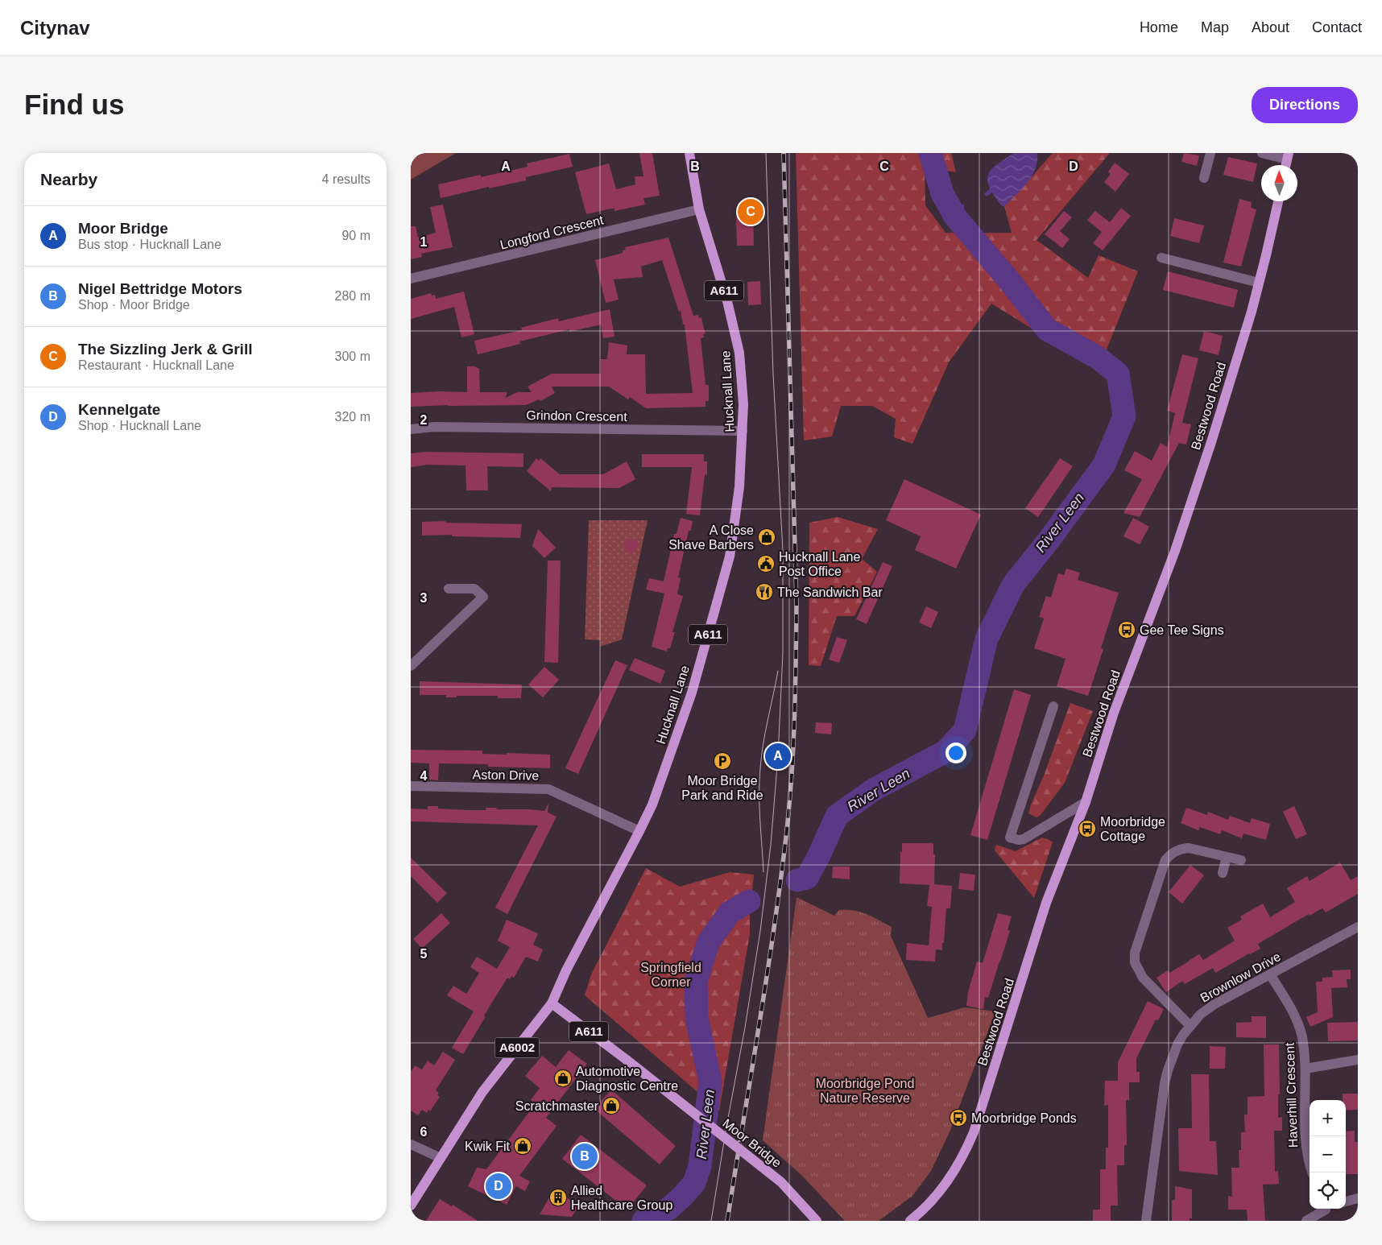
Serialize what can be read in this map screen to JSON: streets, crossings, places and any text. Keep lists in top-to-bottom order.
{
  "streets": {
    "main road": [
      "A611",
      "Hucknall Lane",
      "Bestwood Road",
      "A6002",
      "Moor Bridge"
    ],
    "street": [
      "Longford Crescent",
      "Grindon Crescent",
      "Aston Drive",
      "Brownlow Drive",
      "Haverhill Crescent"
    ]
  },
  "crossings": [
    ["Longford Crescent", "Hucknall Lane"],
    ["Hucknall Lane", "Grindon Crescent"],
    ["Hucknall Lane", "Aston Drive"],
    ["Hucknall Lane", "Moor Bridge"],
    ["Brownlow Drive", "Haverhill Crescent"]
  ],
  "water": ["River Leen"],
  "parks": ["Springfield Corner", "Moorbridge Pond Nature Reserve"],
  "places": {
    "shop": [
      "A Close Shave Barbers",
      "Automotive Diagnostic Centre",
      "Scratchmaster",
      "Kwik Fit"
    ],
    "public building": ["Hucknall Lane Post Office"],
    "restaurant": ["The Sandwich Bar"],
    "bus stop": ["Gee Tee Signs", "Moorbridge Cottage", "Moorbridge Ponds"],
    "parking": ["Moor Bridge Park and Ride"],
    "building": ["Allied Healthcare Group"]
  },
  "north": "top",
  "page": {
    "header": "Citynav",
    "nav": [
      "Home",
      "Map",
      "About",
      "Contact"
    ],
    "buttons": "Directions",
    "title": "Find us",
    "heading": ["Nearby", "4 results"],
    "pins": [
      "C",
      "A",
      "B",
      "D"
    ],
    "list": [
      {
        "mark": "A",
        "name": "Moor Bridge",
        "note": "Bus stop · Hucknall Lane",
        "value": "90 m"
      },
      {
        "mark": "B",
        "name": "Nigel Bettridge Motors",
        "note": "Shop · Moor Bridge",
        "value": "280 m"
      },
      {
        "mark": "C",
        "name": "The Sizzling Jerk & Grill",
        "note": "Restaurant · Hucknall Lane",
        "value": "300 m"
      },
      {
        "mark": "D",
        "name": "Kennelgate",
        "note": "Shop · Hucknall Lane",
        "value": "320 m"
      }
    ],
    "map_buttons": ["+", "−"]
  },
  "grid": {
    "columns": [
      "A",
      "B",
      "C",
      "D"
    ],
    "rows": [
      "1",
      "2",
      "3",
      "4",
      "5",
      "6"
    ]
  }
}
